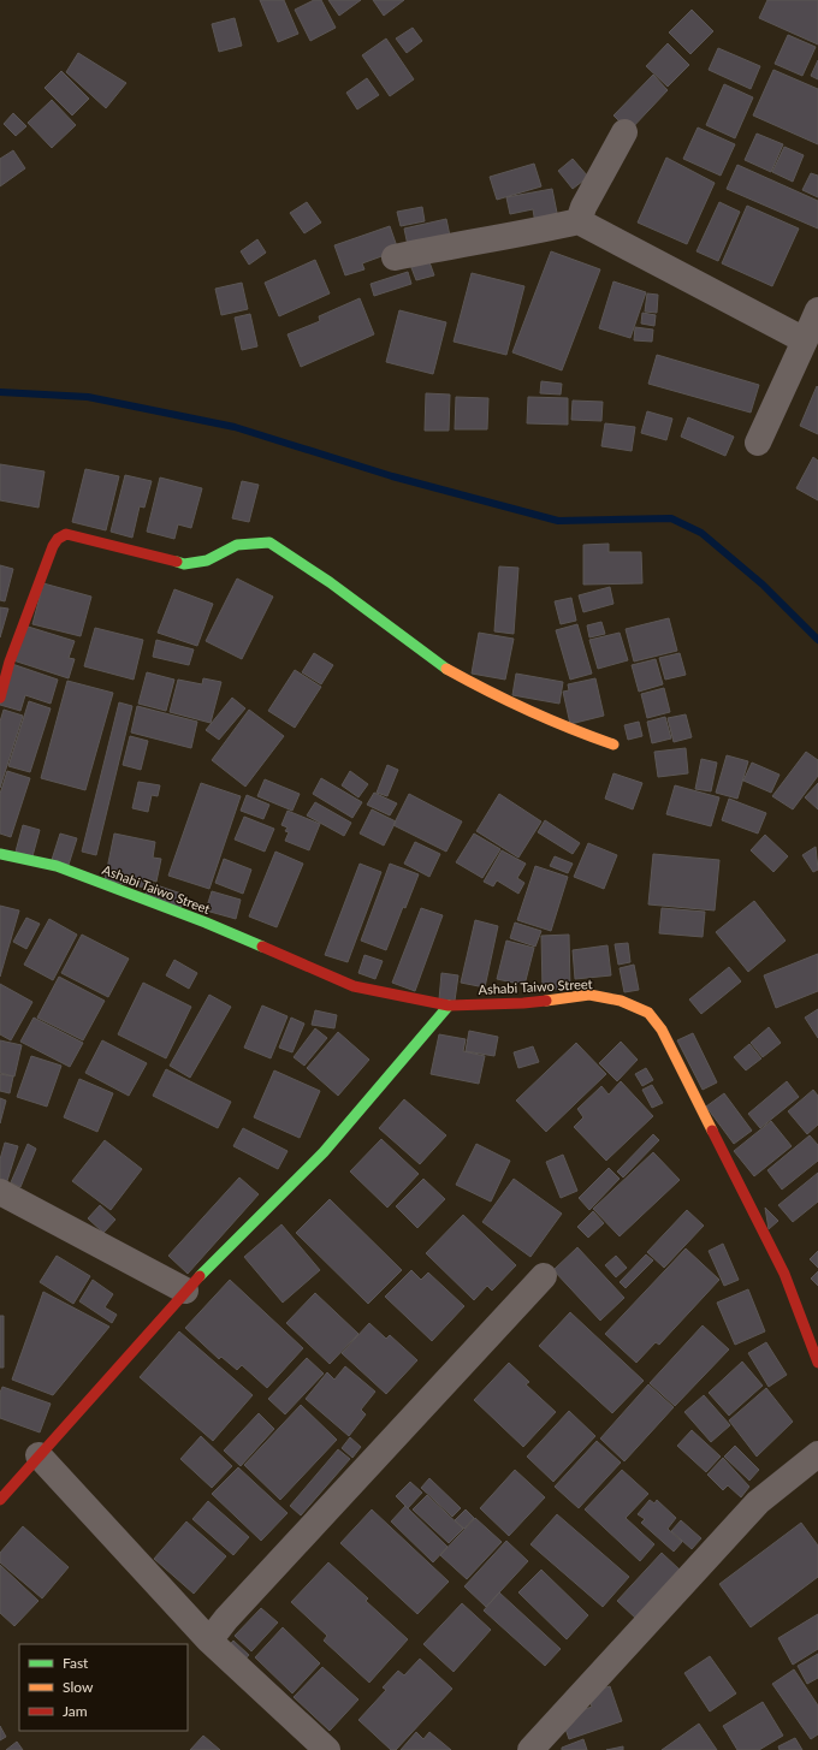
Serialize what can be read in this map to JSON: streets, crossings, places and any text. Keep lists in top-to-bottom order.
{
  "streets": {
    "street": ["Ashabi Taiwo Street"]
  },
  "legend": ["Fast", "Slow", "Jam"]
}
